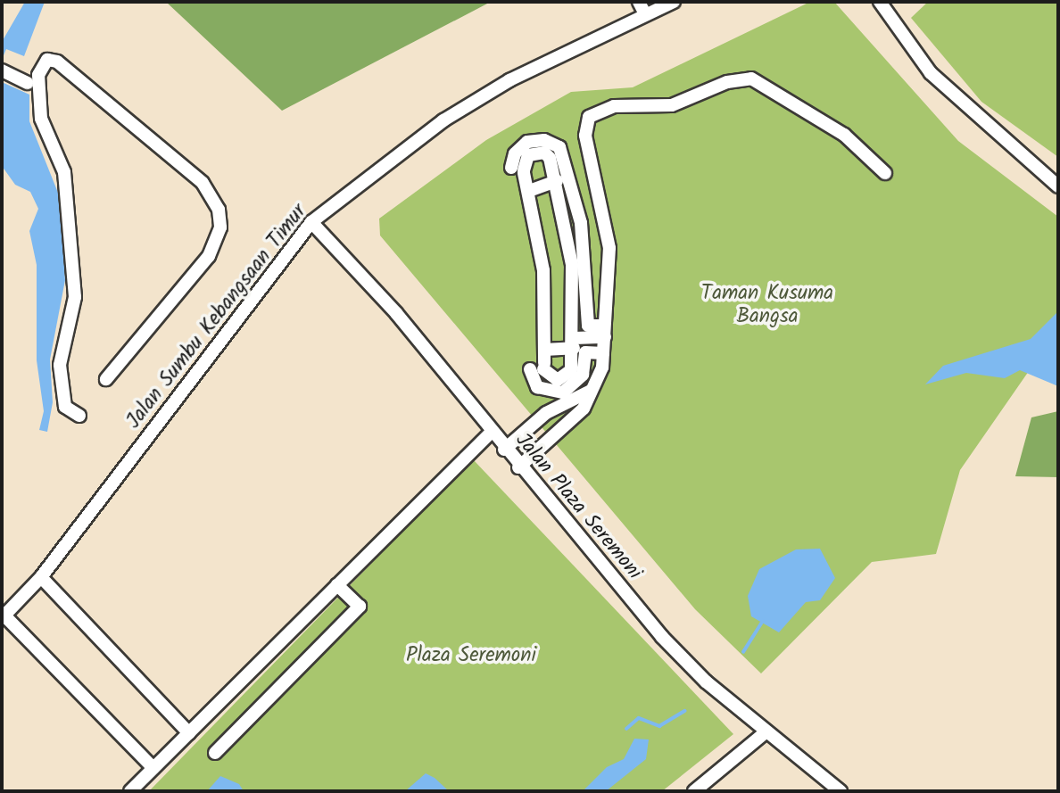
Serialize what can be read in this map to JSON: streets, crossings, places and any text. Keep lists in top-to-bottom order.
{
  "streets": {
    "street": ["Jalan Sumbu Kebangsaan Timur", "Jalan Plaza Seremoni"]
  },
  "crossings": [
    ["Jalan Sumbu Kebangsaan Timur", "Jalan Plaza Seremoni"]
  ],
  "parks": ["Taman Kusuma Bangsa", "Plaza Seremoni"]
}
